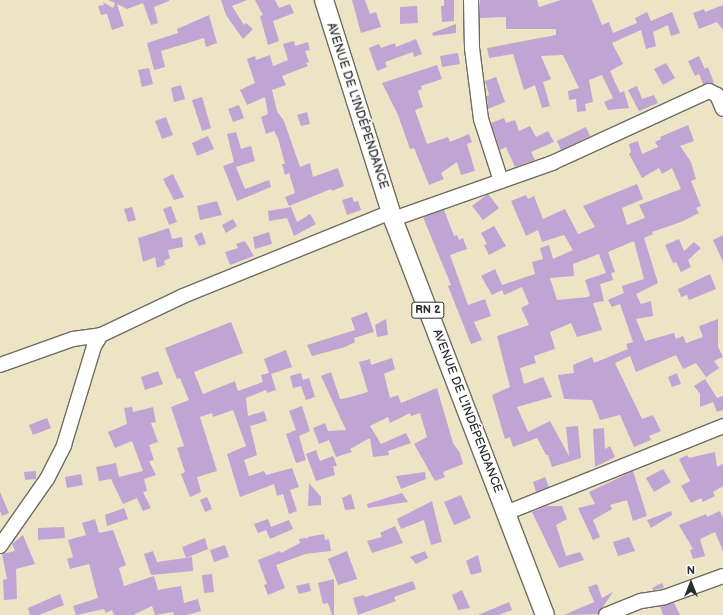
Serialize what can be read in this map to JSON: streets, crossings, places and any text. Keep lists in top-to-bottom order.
{
  "streets": {
    "main road": ["AVENUE DE L'INDÉPENDANCE", "RN 2"]
  },
  "north": "top"
}
